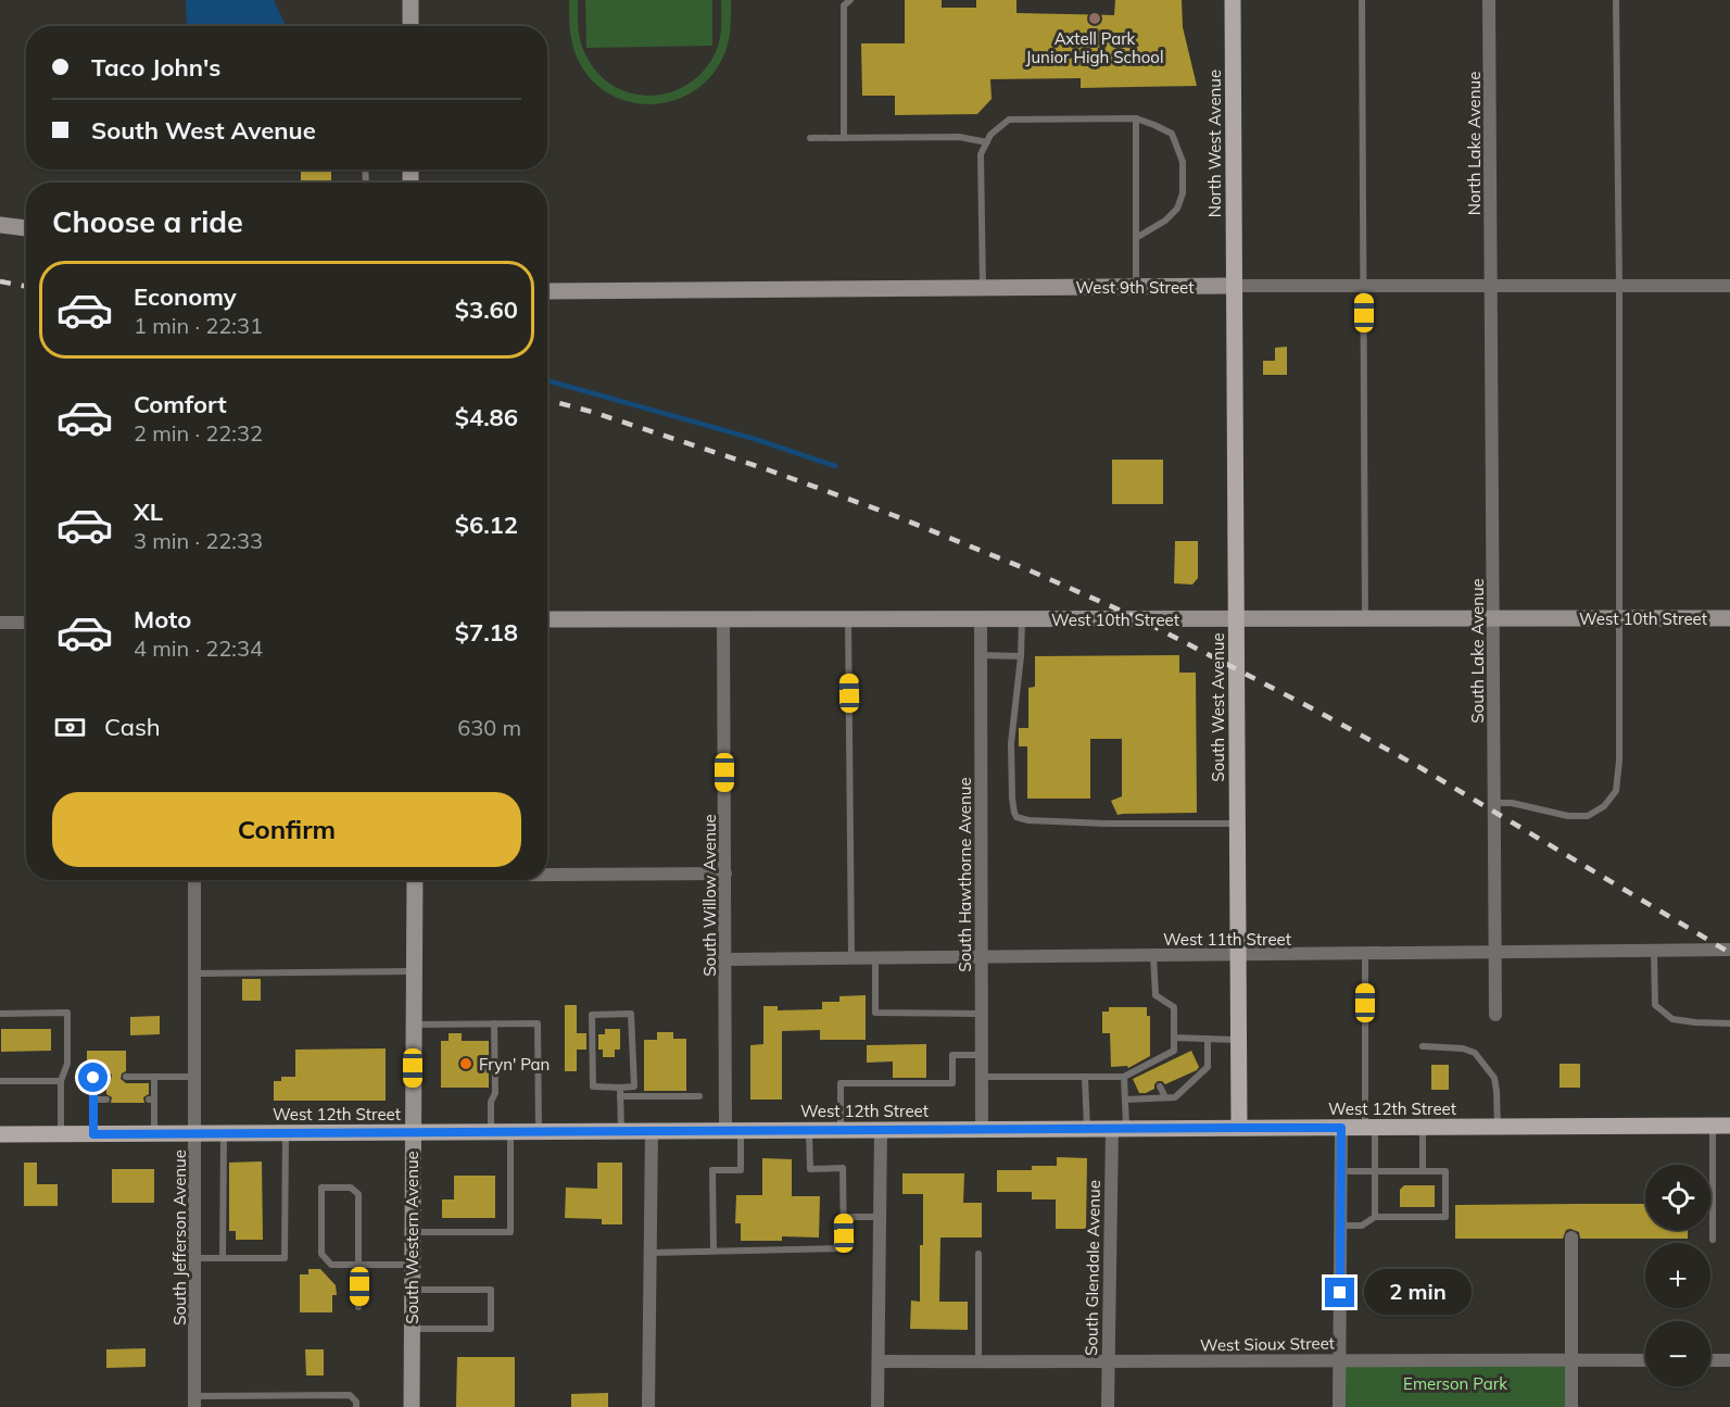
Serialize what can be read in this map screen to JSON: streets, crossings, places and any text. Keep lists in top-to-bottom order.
{
  "streets": {
    "main road": ["North West Avenue", "South West Avenue", "West 12th Street"],
    "street": [
      "North Lake Avenue",
      "West 9th Street",
      "West 10th Street",
      "South Lake Avenue",
      "South Hawthorne Avenue",
      "South Willow Avenue",
      "West 11th Street",
      "South Jefferson Avenue",
      "South Western Avenue",
      "South Glendale Avenue",
      "West Sioux Street"
    ]
  },
  "crossings": [
    ["North West Avenue", "West 9th Street"],
    ["North West Avenue", "South West Avenue"],
    ["North Lake Avenue", "West 9th Street"],
    ["North Lake Avenue", "South Lake Avenue"],
    ["West 9th Street", "South Lake Avenue"],
    ["West 9th Street", "South West Avenue"],
    ["West 10th Street", "South Lake Avenue"],
    ["West 10th Street", "South West Avenue"],
    ["West 10th Street", "South Hawthorne Avenue"],
    ["West 10th Street", "South Willow Avenue"],
    ["South Lake Avenue", "West 11th Street"],
    ["South West Avenue", "West 11th Street"],
    ["South West Avenue", "West 12th Street"],
    ["South Hawthorne Avenue", "West 11th Street"],
    ["South Hawthorne Avenue", "West 12th Street"],
    ["South Willow Avenue", "West 11th Street"],
    ["South Willow Avenue", "West 12th Street"],
    ["West 12th Street", "South Jefferson Avenue"],
    ["West 12th Street", "South Western Avenue"],
    ["West 12th Street", "South Glendale Avenue"],
    ["South Glendale Avenue", "West Sioux Street"]
  ],
  "parks": ["Emerson Park"],
  "places": ["Axtell Park Junior High School", "Fryn' Pan"],
  "page": {
    "banner": ["Taco John's", "South West Avenue"],
    "heading": "Choose a ride",
    "list": [
      {
        "name": "Economy",
        "note": "1 min · 22:31",
        "value": "$3.60"
      },
      {
        "name": "Comfort",
        "note": "2 min · 22:32",
        "value": "$4.86"
      },
      {
        "name": "XL",
        "note": "3 min · 22:33",
        "value": "$6.12"
      },
      {
        "name": "Moto",
        "note": "4 min · 22:34",
        "value": "$7.18"
      }
    ],
    "pay": ["Cash", "630 m"],
    "buttons": "Confirm",
    "map_buttons": ["+", "−"],
    "bubble": "2 min"
  }
}
